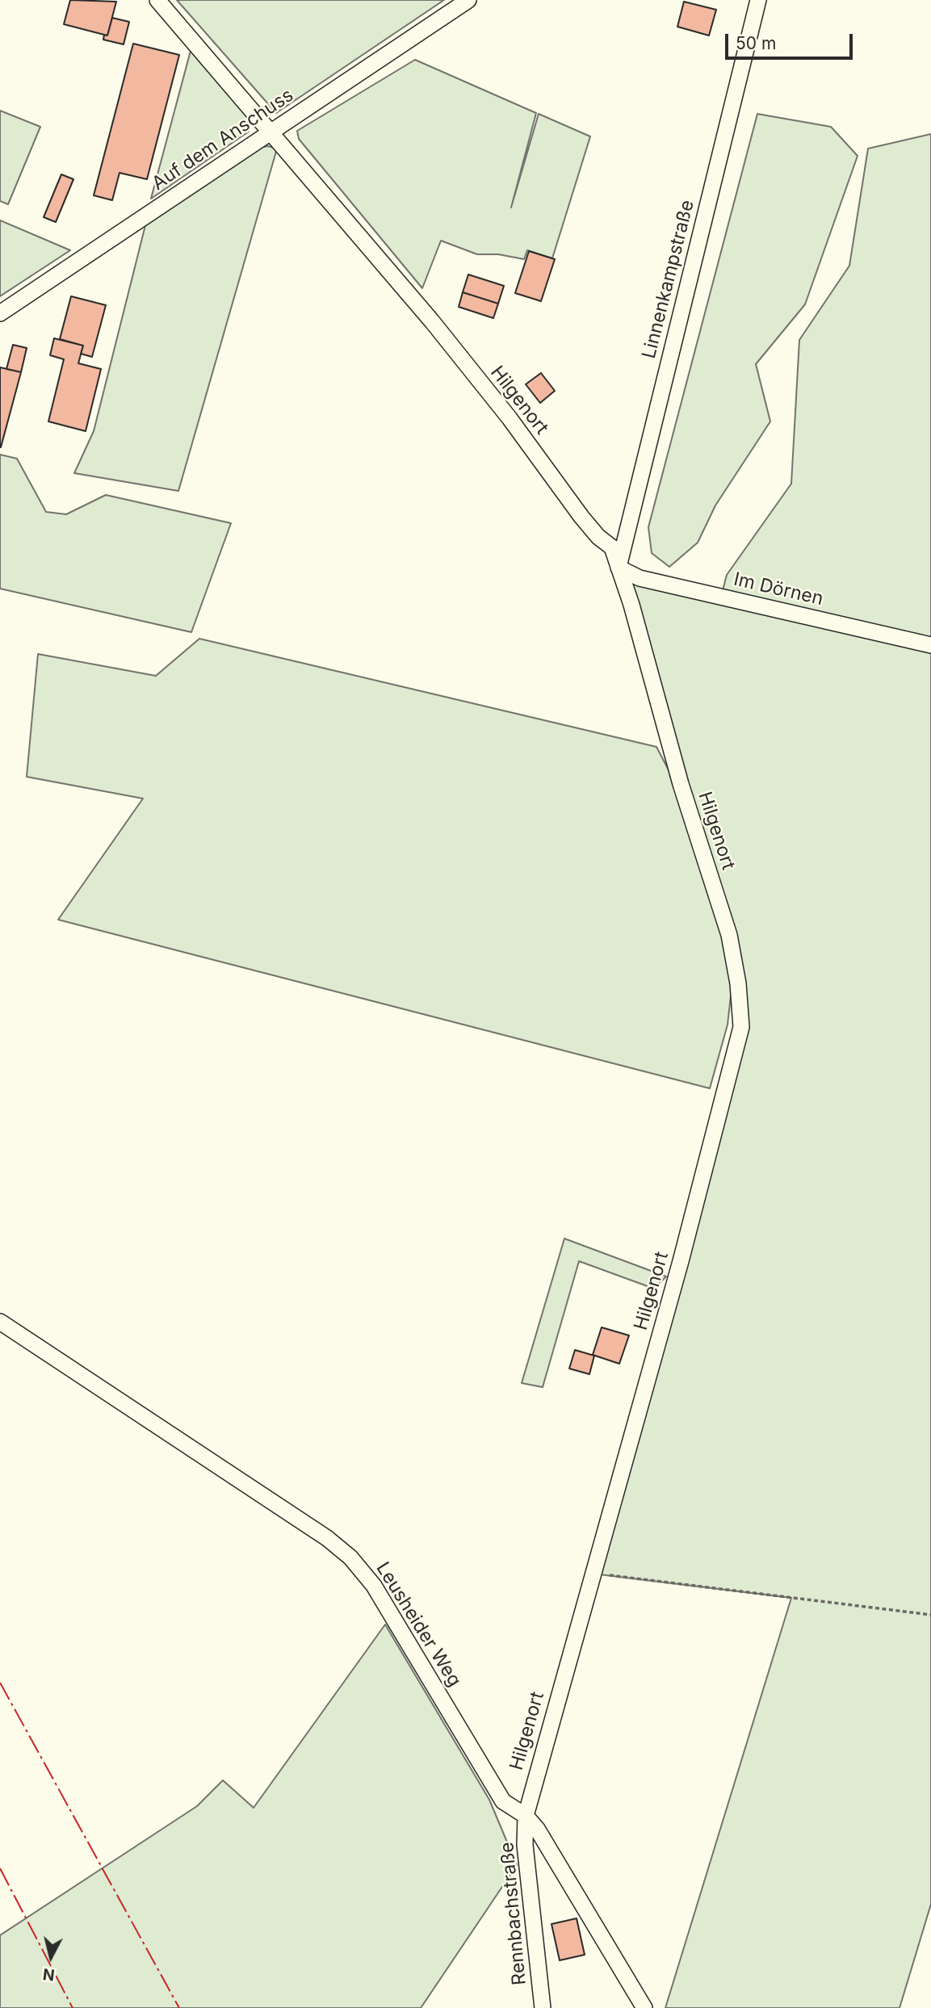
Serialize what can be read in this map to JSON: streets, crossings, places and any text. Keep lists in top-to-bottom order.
{
  "streets": {
    "street": [
      "Auf dem Anschuss",
      "Linnenkampstraße",
      "Hilgenort",
      "Im Dörnen",
      "Leusheider Weg",
      "Rennbachstraße"
    ]
  },
  "crossings": [
    ["Auf dem Anschuss", "Hilgenort"],
    ["Linnenkampstraße", "Hilgenort"],
    ["Linnenkampstraße", "Im Dörnen"],
    ["Hilgenort", "Im Dörnen"],
    ["Hilgenort", "Leusheider Weg"],
    ["Hilgenort", "Rennbachstraße"],
    ["Leusheider Weg", "Rennbachstraße"]
  ],
  "scale_bar": "50 m",
  "north": "bottom"
}
